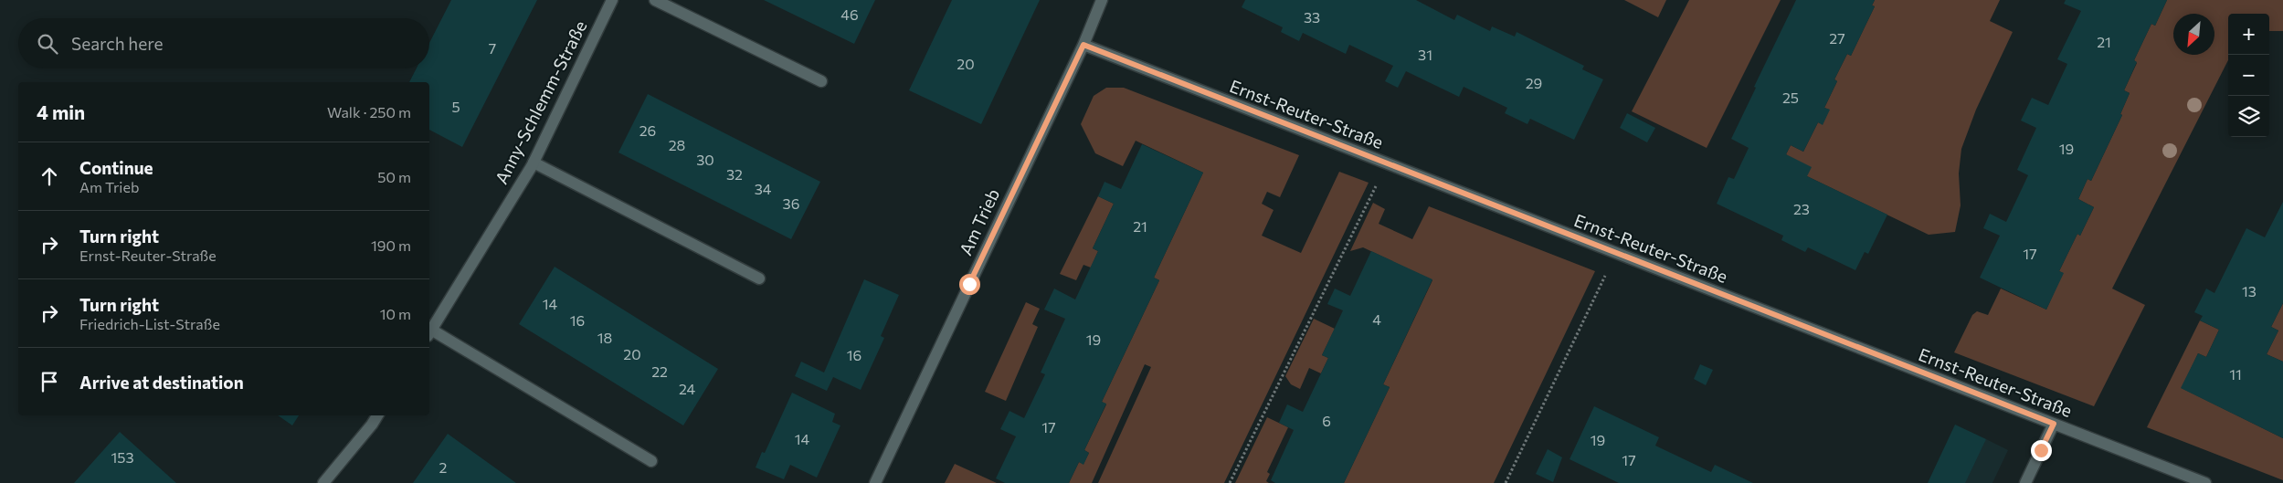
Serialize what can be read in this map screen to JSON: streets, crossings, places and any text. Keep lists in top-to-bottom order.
{
  "streets": {
    "street": ["Anny-Schlemm-Straße", "Ernst-Reuter-Straße", "Am Trieb"]
  },
  "crossings": [
    ["Ernst-Reuter-Straße", "Am Trieb"]
  ],
  "house_numbers": [
    "46",
    "33",
    "27",
    "21",
    "7",
    "31",
    "20",
    "29",
    "25",
    "5",
    "26",
    "28",
    "19",
    "30",
    "32",
    "34",
    "36",
    "23",
    "21",
    "17",
    "13",
    "14",
    "4",
    "16",
    "18",
    "19",
    "20",
    "16",
    "22",
    "11",
    "24",
    "6",
    "17",
    "14",
    "19",
    "153",
    "17",
    "2"
  ],
  "north": "bottom left",
  "page": {
    "map_buttons": ["+", "−"],
    "search": "Search here",
    "heading": ["4 min", "Walk · 250 m"],
    "list": [
      ["Continue", "Am Trieb", "50 m"],
      ["Turn right", "Ernst-Reuter-Straße", "190 m"],
      ["Turn right", "Friedrich-List-Straße", "10 m"],
      "Arrive at destination"
    ]
  }
}
